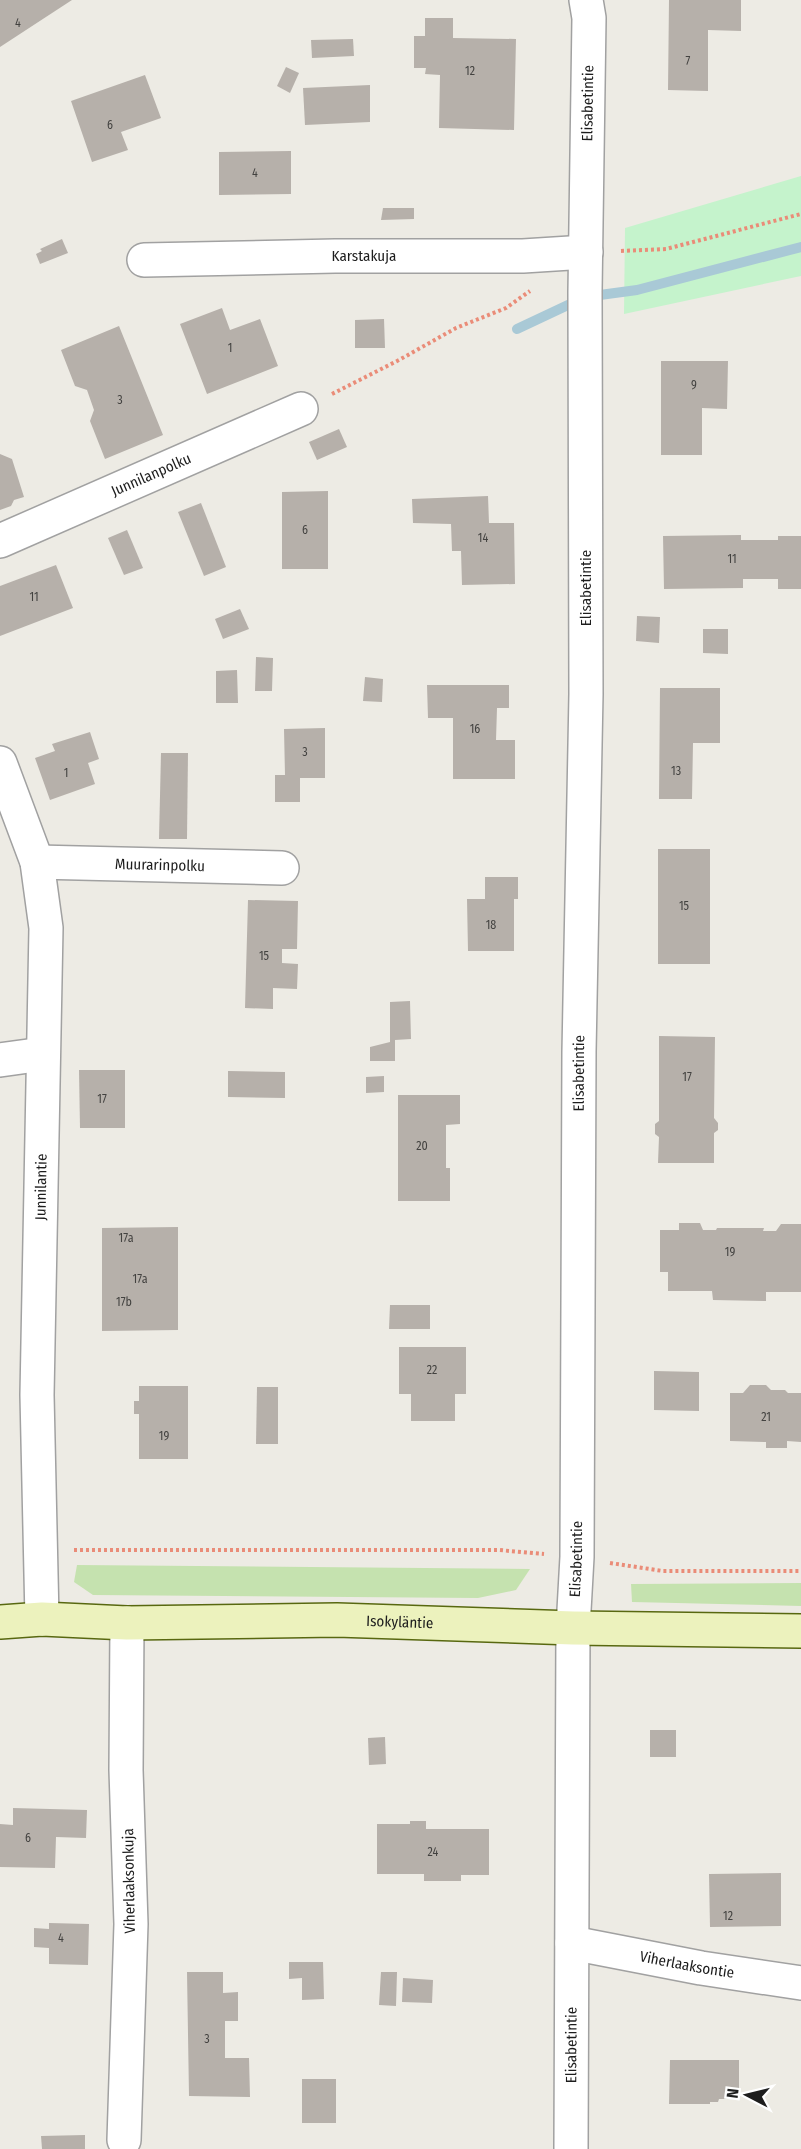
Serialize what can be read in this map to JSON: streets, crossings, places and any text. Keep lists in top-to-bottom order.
{
  "streets": {
    "street": [
      "Elisabetintie",
      "Karstakuja",
      "Junnilanpolku",
      "Muurarinpolku",
      "Junnilantie",
      "Isokyläntie",
      "Viherlaaksonkuja",
      "Viherlaaksontie"
    ]
  },
  "crossings": [
    ["Elisabetintie", "Karstakuja"],
    ["Elisabetintie", "Isokyläntie"],
    ["Elisabetintie", "Viherlaaksontie"],
    ["Muurarinpolku", "Junnilantie"],
    ["Junnilantie", "Isokyläntie"],
    ["Isokyläntie", "Viherlaaksonkuja"]
  ],
  "house_numbers": [
    "4",
    "7",
    "12",
    "6",
    "4",
    "1",
    "9",
    "3",
    "6",
    "14",
    "11",
    "11",
    "16",
    "3",
    "13",
    "1",
    "15",
    "18",
    "15",
    "17",
    "17",
    "20",
    "17a",
    "19",
    "17a",
    "17b",
    "22",
    "21",
    "19",
    "6",
    "24",
    "12",
    "4",
    "3"
  ],
  "north": "left"
}
